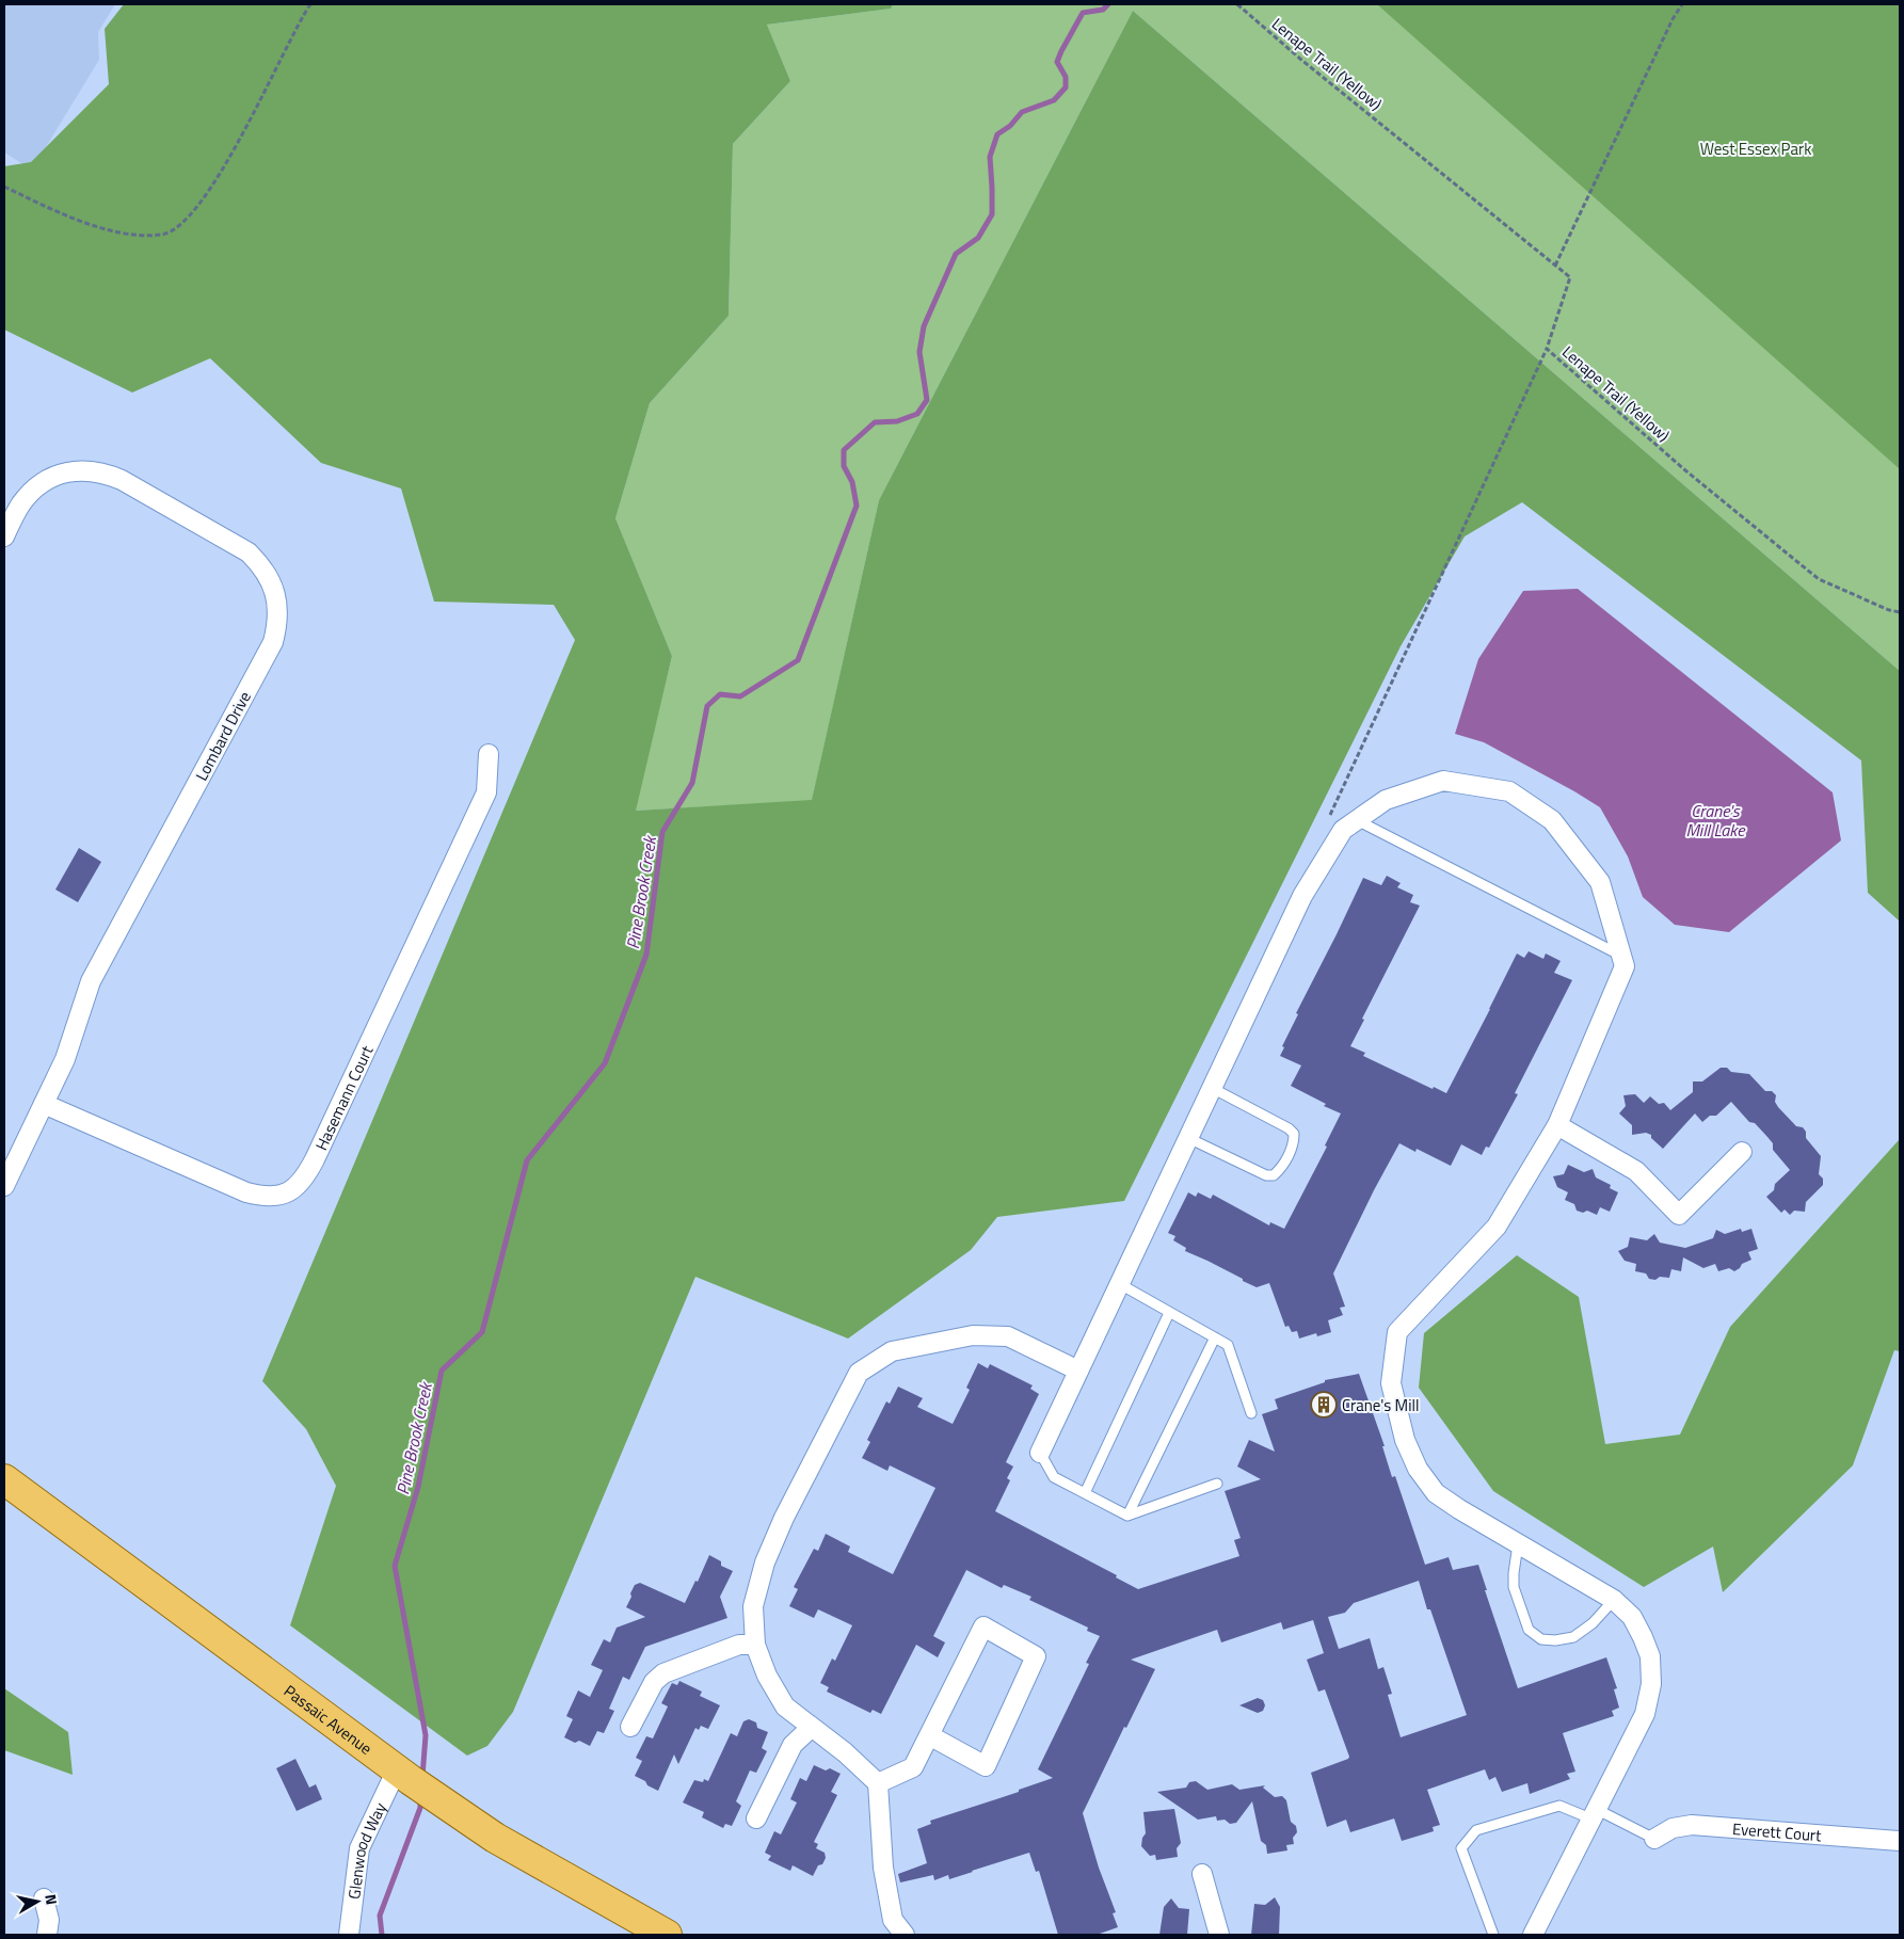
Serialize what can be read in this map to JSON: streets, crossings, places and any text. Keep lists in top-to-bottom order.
{
  "streets": {
    "main road": ["Passaic Avenue"],
    "street": [
      "Lombard Drive",
      "Hasemann Court",
      "Everett Court",
      "Glenwood Way"
    ],
    "path": ["Lenape Trail (Yellow)"]
  },
  "crossings": [
    ["Lombard Drive", "Hasemann Court"],
    ["Passaic Avenue", "Glenwood Way"]
  ],
  "water": ["Crane's Mill Lake", "Pine Brook Creek"],
  "parks": ["West Essex Park"],
  "places": {
    "building": ["Crane's Mill"]
  },
  "north": "right"
}
